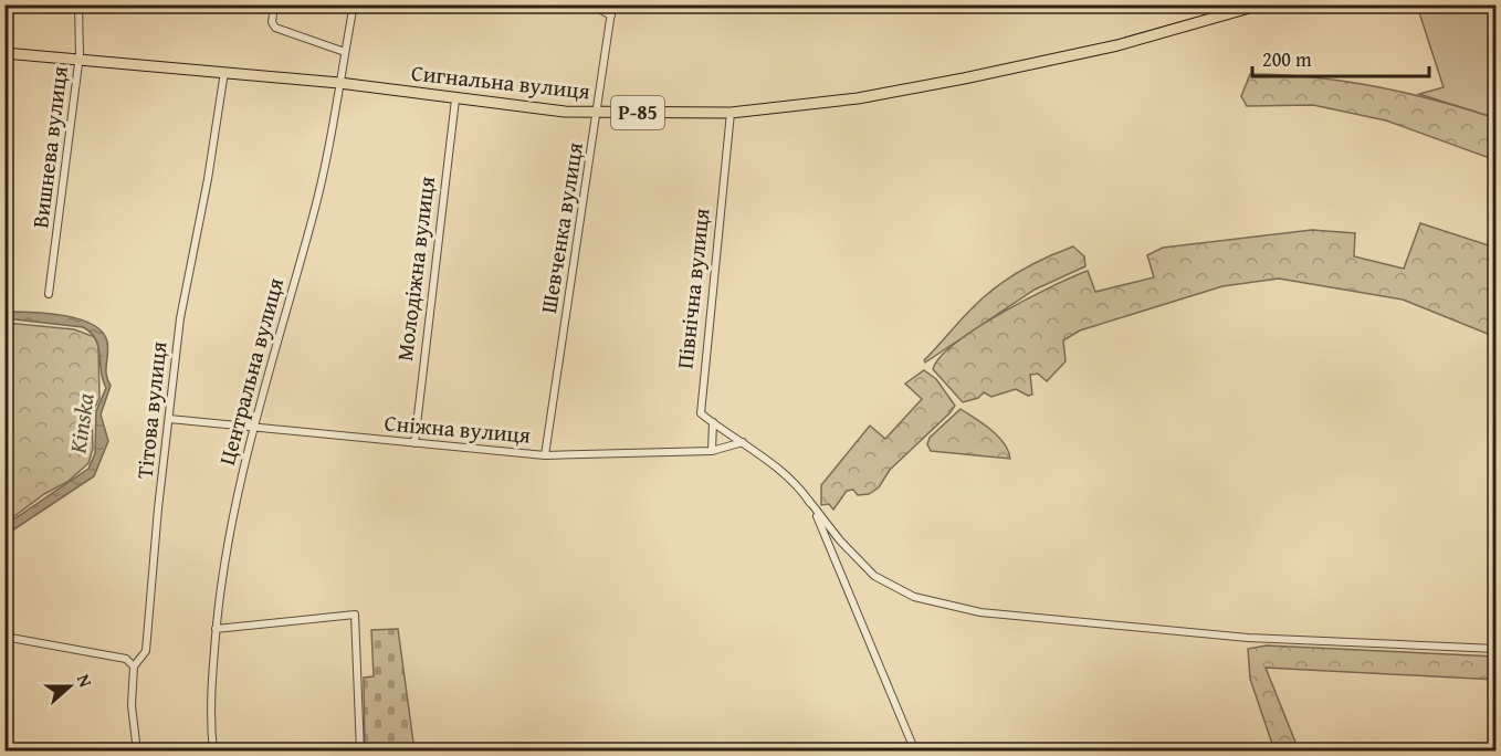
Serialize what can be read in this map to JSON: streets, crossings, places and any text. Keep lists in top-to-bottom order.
{
  "streets": {
    "main road": ["Сигнальна вулиця", "Р-85"],
    "street": [
      "Вишнева вулиця",
      "Шевченка вулиця",
      "Молодіжна вулиця",
      "Північна вулиця",
      "Центральна вулиця",
      "Тітова вулиця",
      "Сніжна вулиця"
    ]
  },
  "crossings": [
    ["Сигнальна вулиця", "Вишнева вулиця"],
    ["Сигнальна вулиця", "Шевченка вулиця"],
    ["Сигнальна вулиця", "Молодіжна вулиця"],
    ["Сигнальна вулиця", "Північна вулиця"],
    ["Сигнальна вулиця", "Центральна вулиця"],
    ["Сигнальна вулиця", "Тітова вулиця"],
    ["Шевченка вулиця", "Сніжна вулиця"],
    ["Молодіжна вулиця", "Сніжна вулиця"],
    ["Центральна вулиця", "Сніжна вулиця"],
    ["Тітова вулиця", "Сніжна вулиця"]
  ],
  "water": ["Kinska"],
  "scale_bar": "200 m",
  "north": "right"
}
